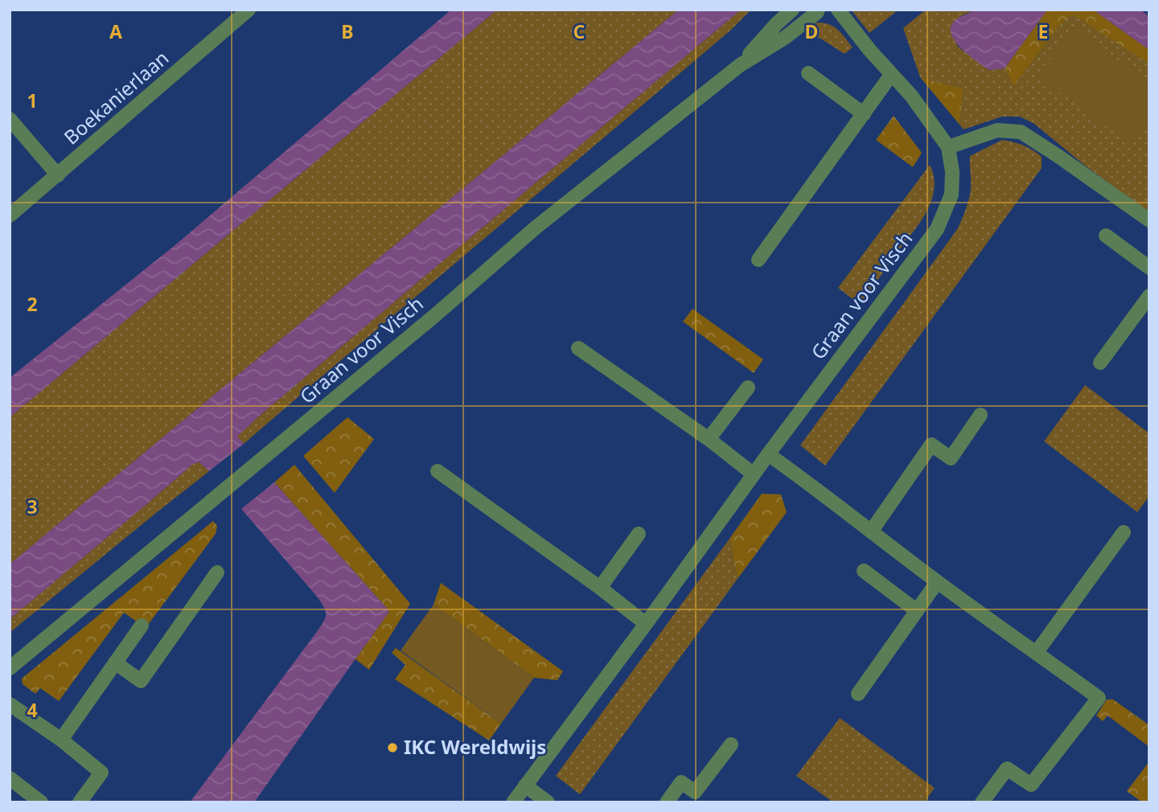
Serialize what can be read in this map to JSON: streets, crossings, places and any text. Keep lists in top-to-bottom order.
{
  "streets": {
    "street": ["Boekanierlaan", "Graan voor Visch"]
  },
  "places": ["IKC Wereldwijs"],
  "grid": {
    "columns": [
      "A",
      "B",
      "C",
      "D",
      "E"
    ],
    "rows": [
      "1",
      "2",
      "3",
      "4"
    ]
  }
}
